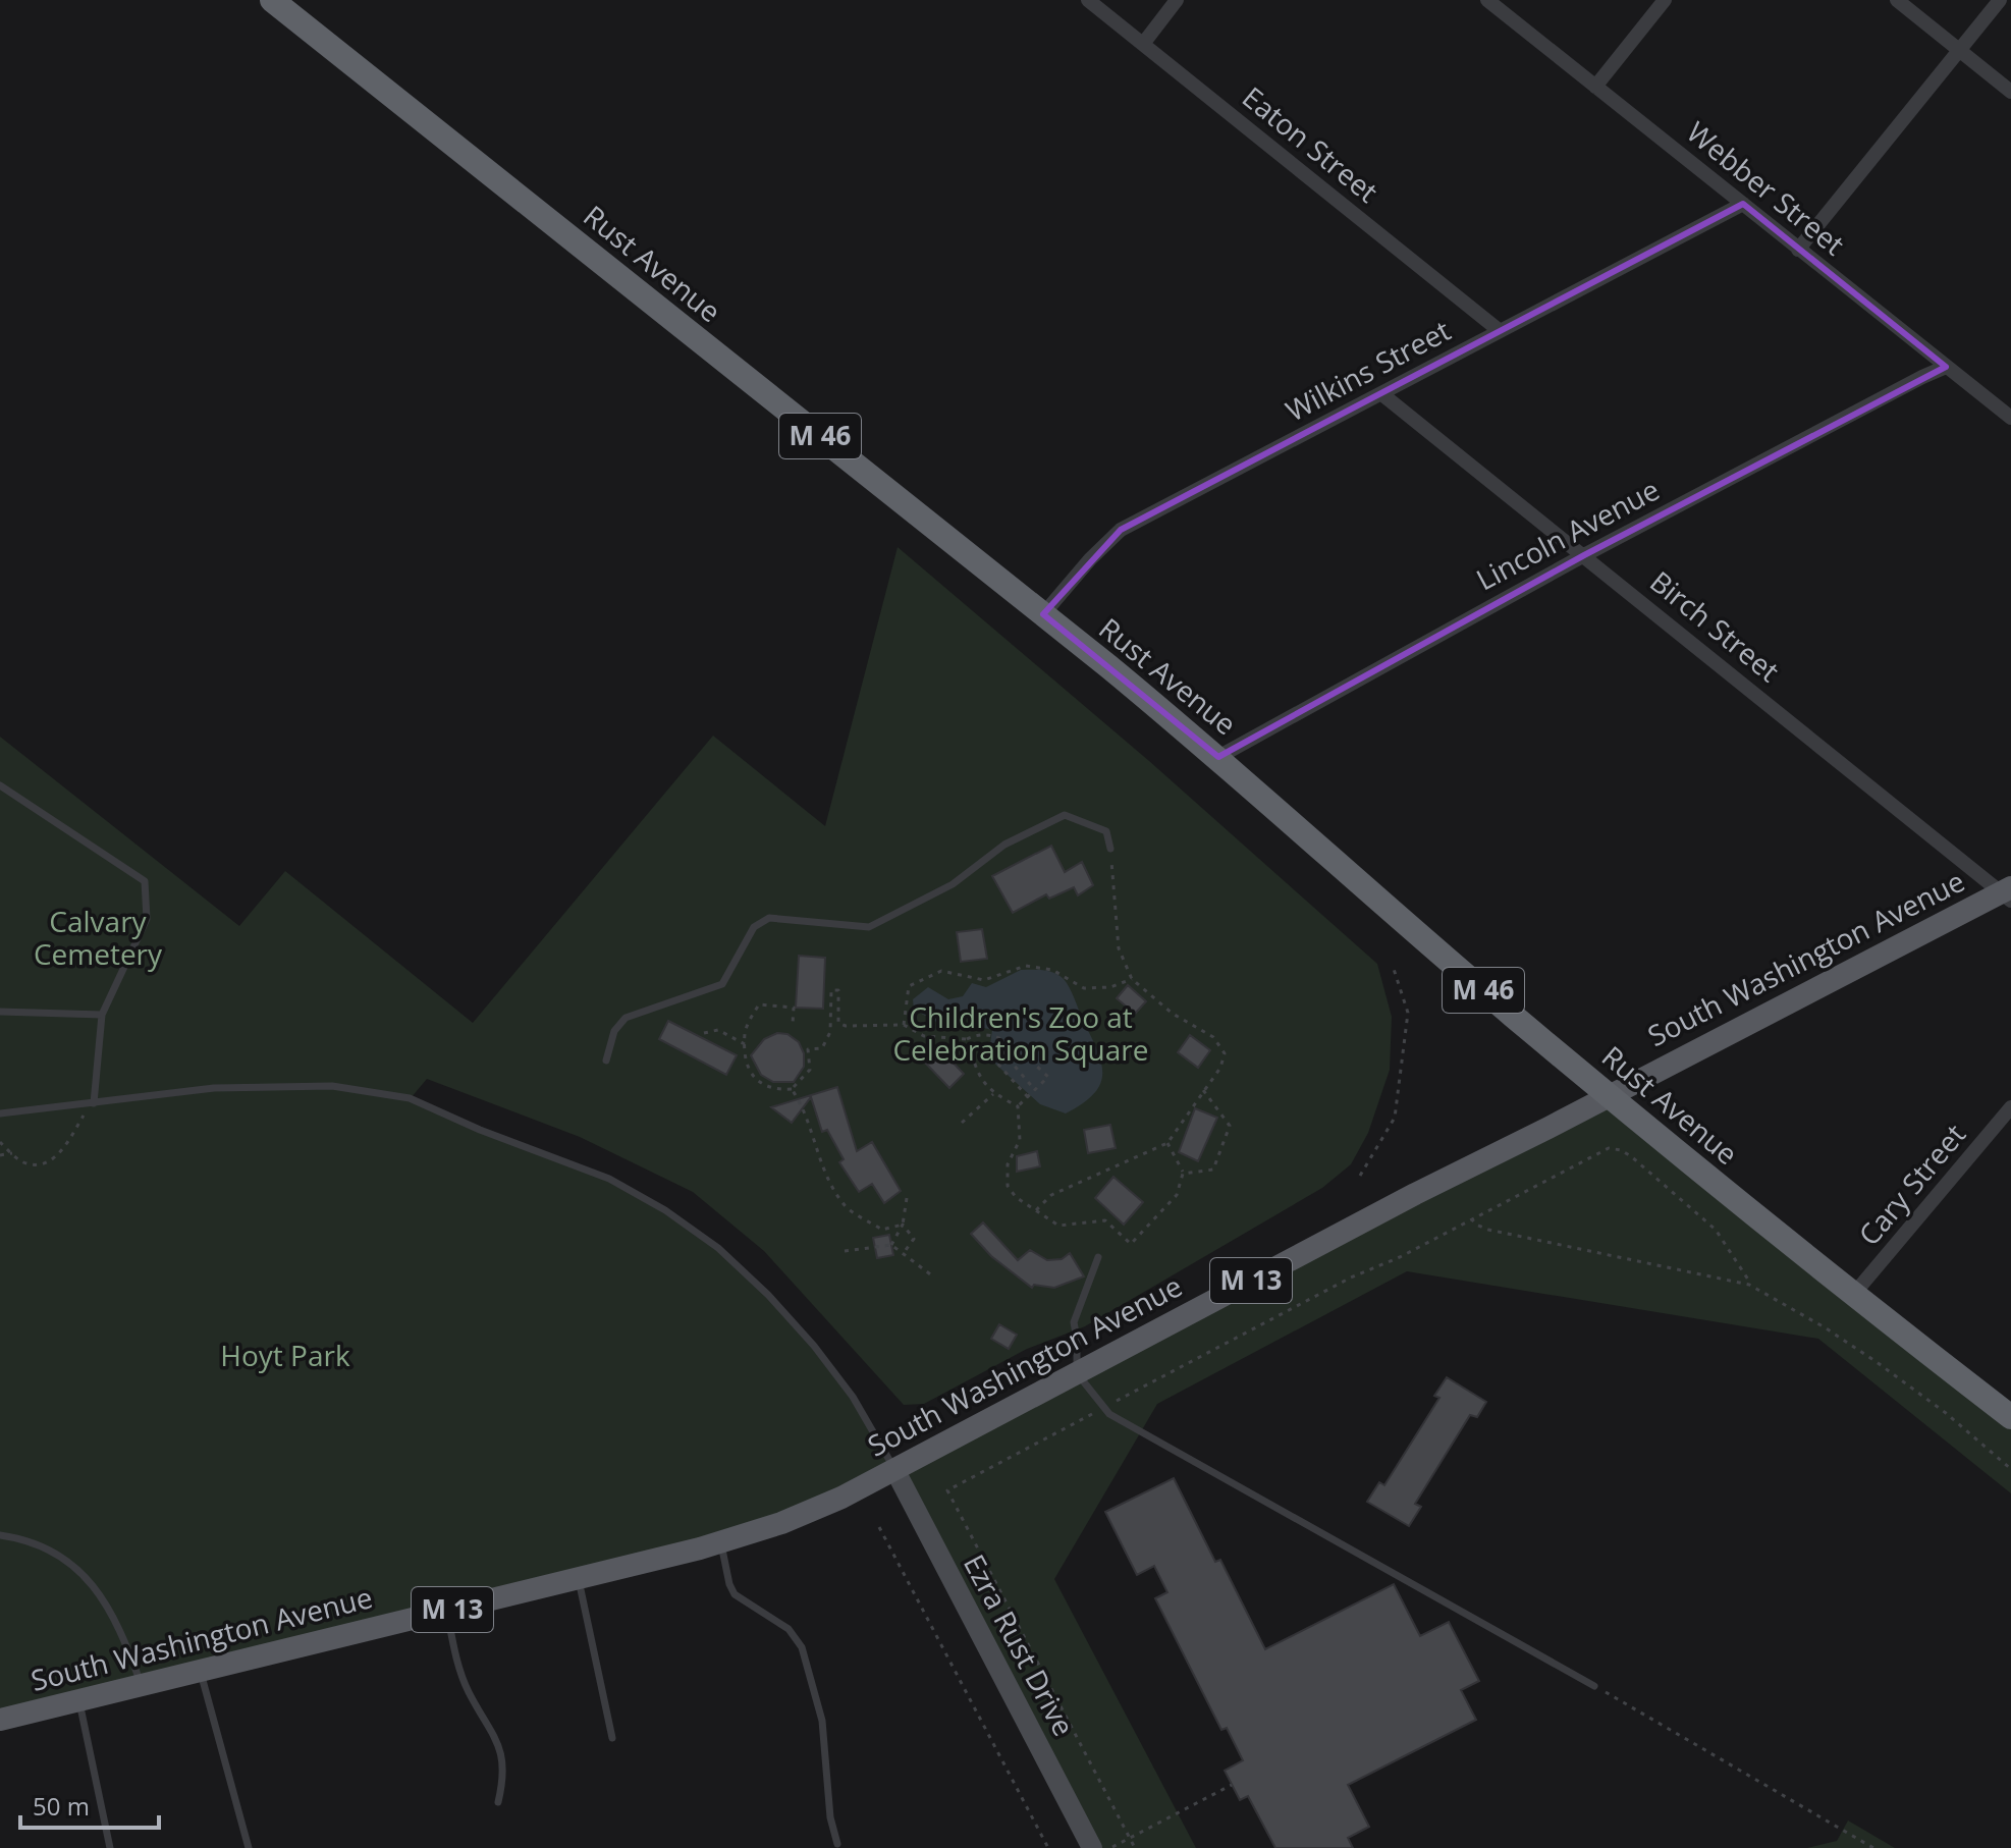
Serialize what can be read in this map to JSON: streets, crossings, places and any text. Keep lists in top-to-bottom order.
{
  "streets": {
    "highway": ["Rust Avenue", "M 46"],
    "main road": ["South Washington Avenue", "M 13", "Ezra Rust Drive"],
    "street": [
      "Eaton Street",
      "Webber Street",
      "Wilkins Street",
      "Lincoln Avenue",
      "Birch Street",
      "Cary Street"
    ]
  },
  "crossings": [
    ["Eaton Street", "Wilkins Street"],
    ["Webber Street", "Wilkins Street"],
    ["Webber Street", "Lincoln Avenue"],
    ["Rust Avenue", "Wilkins Street"],
    ["Rust Avenue", "Lincoln Avenue"],
    ["Rust Avenue", "South Washington Avenue"],
    ["Rust Avenue", "Cary Street"],
    ["Wilkins Street", "Birch Street"],
    ["Lincoln Avenue", "Birch Street"],
    ["Birch Street", "South Washington Avenue"],
    ["South Washington Avenue", "Ezra Rust Drive"]
  ],
  "parks": ["Calvary Cemetery", "Children's Zoo at Celebration Square", "Hoyt Park"],
  "scale_bar": "50 m"
}
